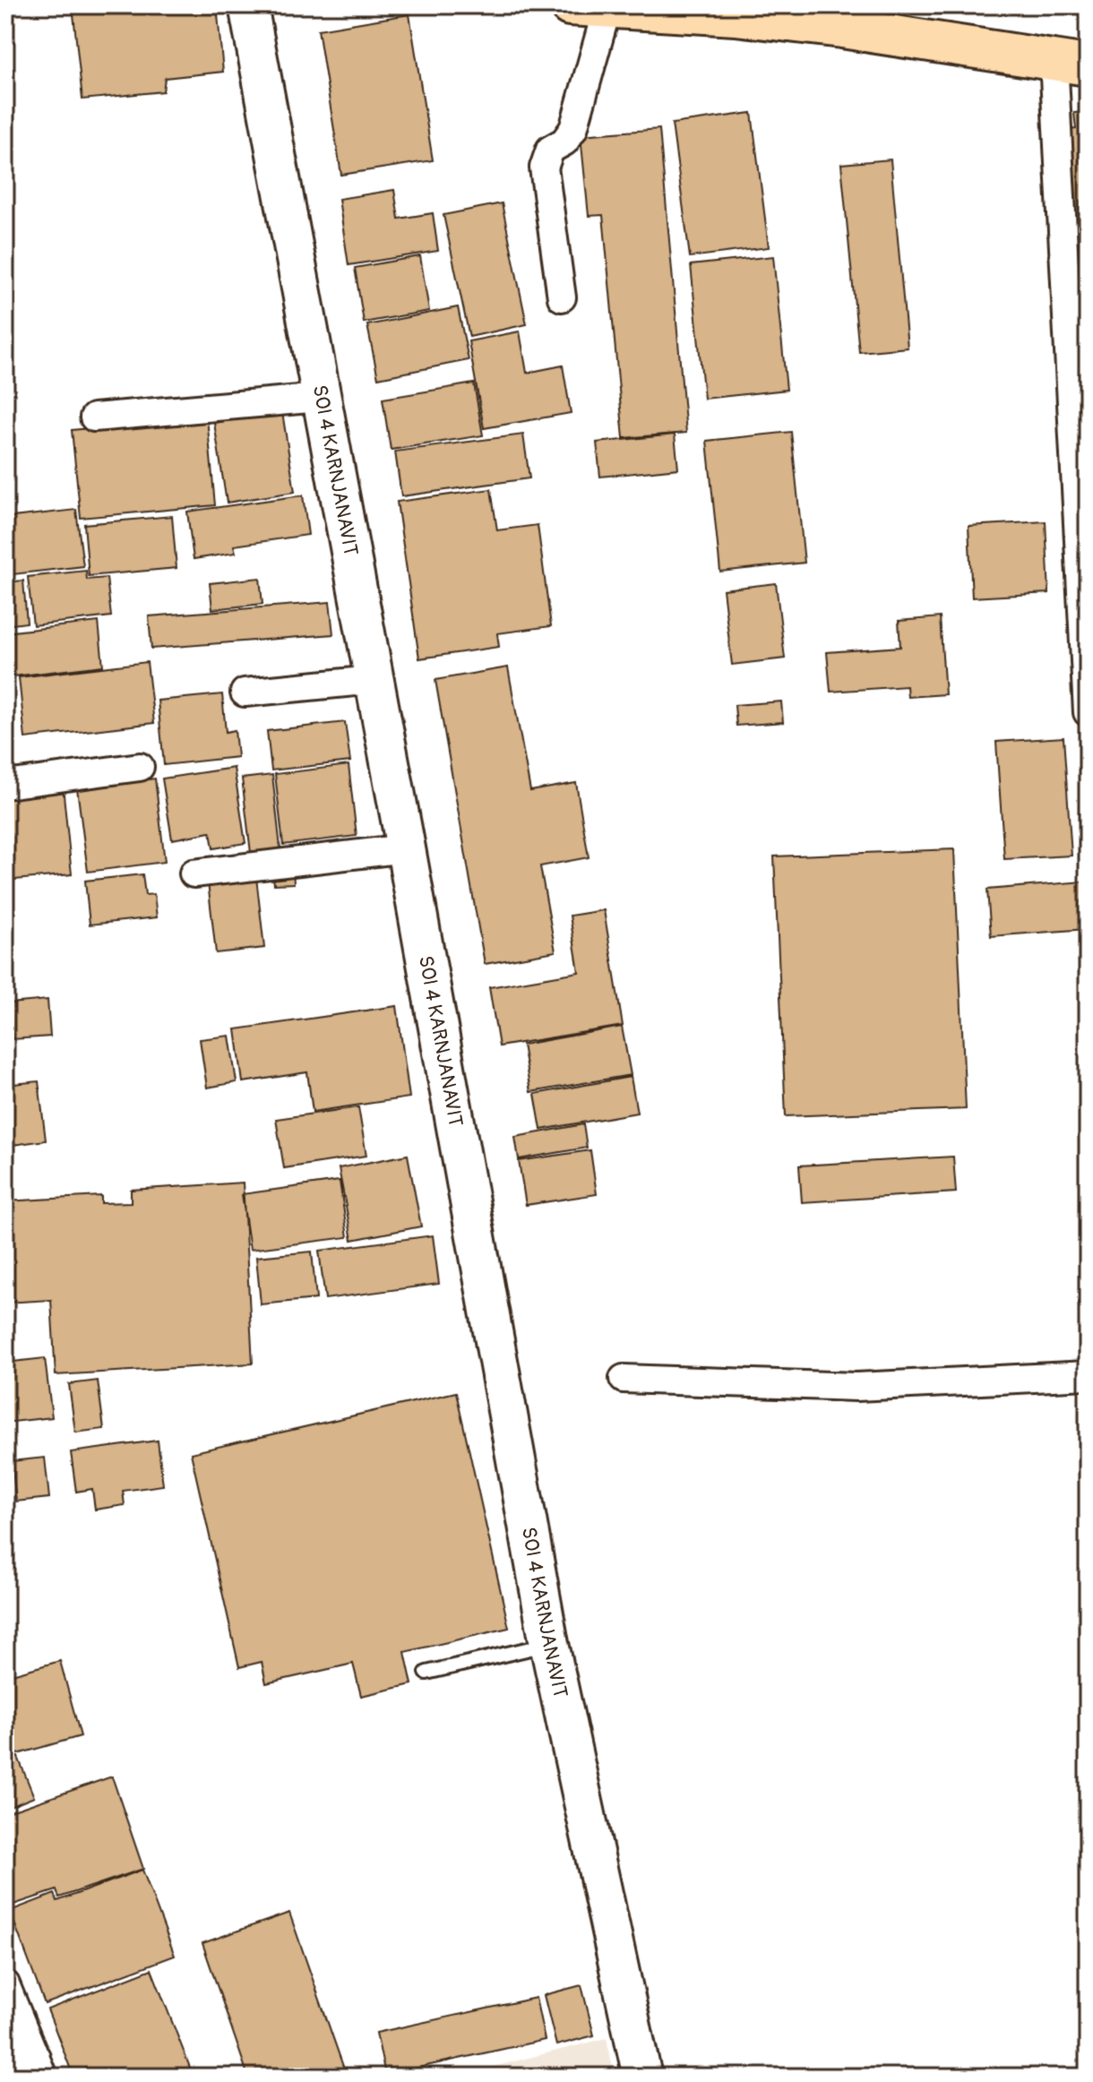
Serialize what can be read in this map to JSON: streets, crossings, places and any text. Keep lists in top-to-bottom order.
{
  "streets": {
    "street": ["SOI 4 KARNJANAVIT"]
  }
}
